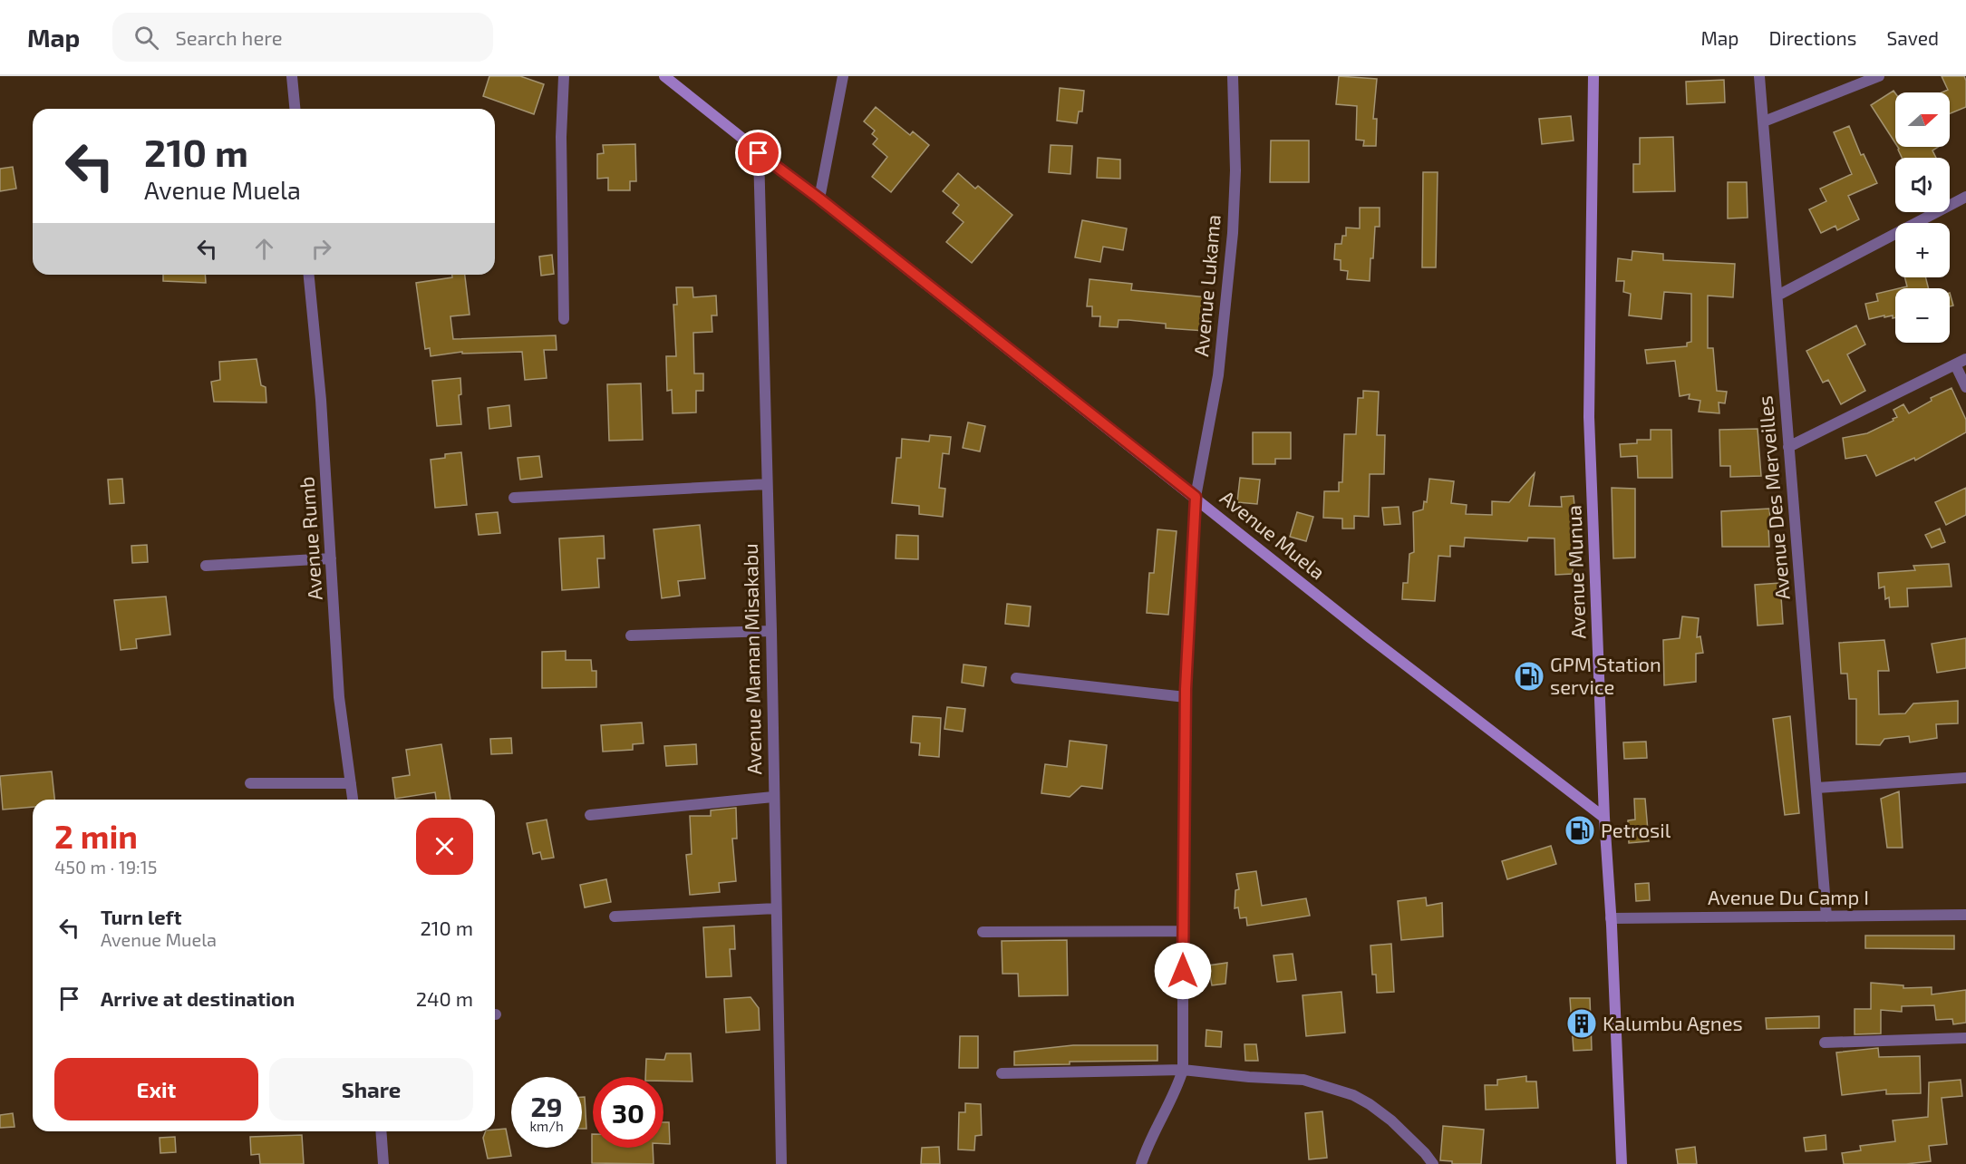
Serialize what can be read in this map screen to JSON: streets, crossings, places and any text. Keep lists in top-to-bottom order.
{
  "streets": {
    "street": [
      "Avenue Lukama",
      "Avenue Des Merveilles",
      "Avenue Muela",
      "Avenue Rumb",
      "Avenue Munua",
      "Avenue Maman Misakabu",
      "Avenue Du Camp I"
    ]
  },
  "crossings": [
    ["Avenue Lukama", "Avenue Muela"],
    ["Avenue Des Merveilles", "Avenue Du Camp I"],
    ["Avenue Muela", "Avenue Munua"],
    ["Avenue Muela", "Avenue Maman Misakabu"],
    ["Avenue Munua", "Avenue Du Camp I"]
  ],
  "places": {
    "fuel station": ["GPM Station service", "Petrosil"],
    "building": ["Kalumbu Agnes"]
  },
  "north": "right",
  "page": {
    "header": "Map",
    "search": "Search here",
    "nav": ["Map", "Directions", "Saved"],
    "map_buttons": ["+", "−"],
    "turn": ["210 m", "Avenue Muela"],
    "heading": ["2 min", "450 m · 19:15"],
    "list": [
      {
        "name": "Turn left",
        "note": "Avenue Muela",
        "value": "210 m"
      },
      {
        "name": "Arrive at destination",
        "value": "240 m"
      }
    ],
    "buttons": ["Exit", "Share"],
    "speed": "29 km/h",
    "limit": "30"
  }
}
